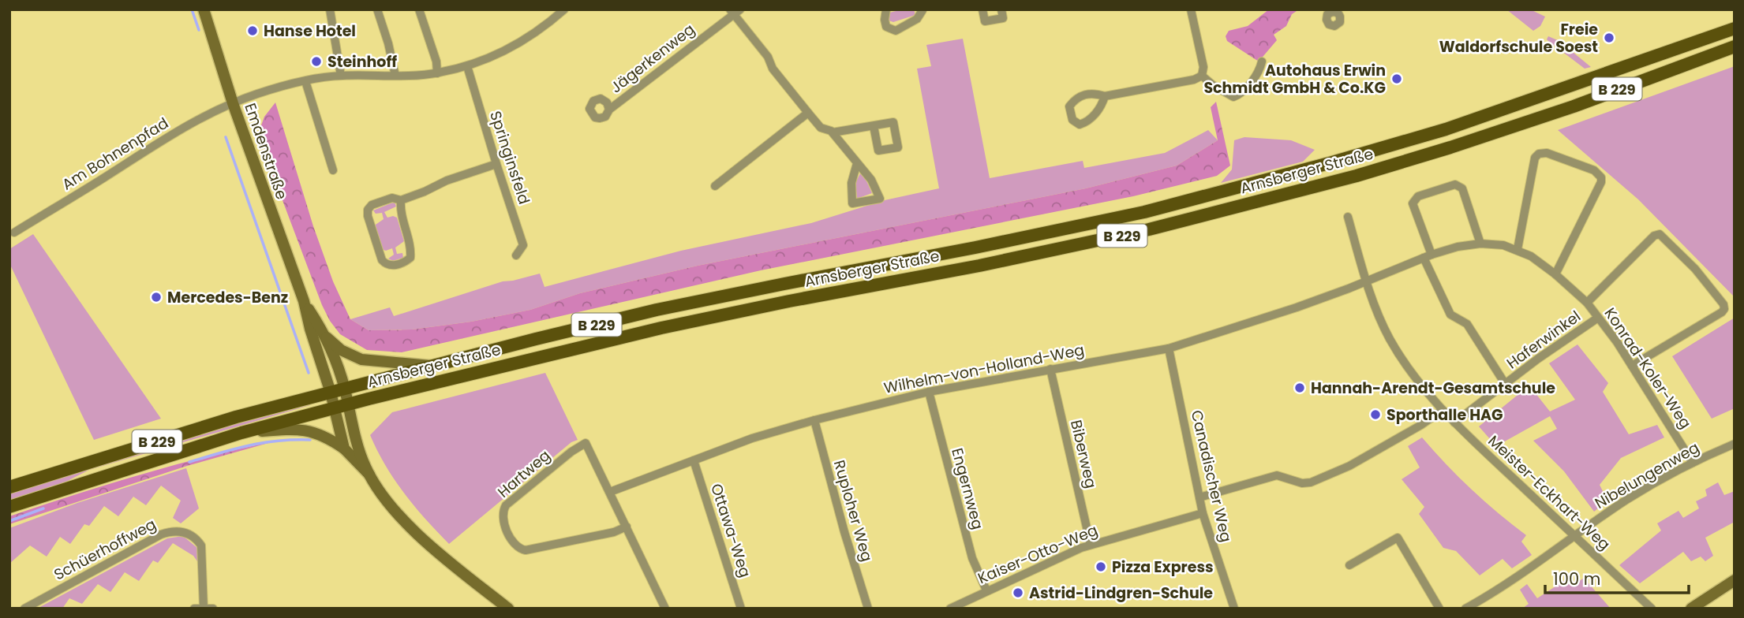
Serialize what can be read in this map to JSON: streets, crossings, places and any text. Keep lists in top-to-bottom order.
{
  "streets": {
    "main road": ["B 229", "Emdenstraße", "Arnsberger Straße"],
    "street": [
      "Jägerkenweg",
      "Am Bohnenpfad",
      "Springinsfeld",
      "Haferwinkel",
      "Konrad-Koler-Weg",
      "Wilhelm-von-Holland-Weg",
      "Biberweg",
      "Hartweg",
      "Nibelungenweg",
      "Canadischer Weg",
      "Engernweg",
      "Meister-Eckhart-Weg",
      "Ruploher Weg",
      "Ottawa-Weg",
      "Schüerhoffweg",
      "Kaiser-Otto-Weg"
    ]
  },
  "crossings": [
    ["Emdenstraße", "Am Bohnenpfad"],
    ["Emdenstraße", "Arnsberger Straße"],
    ["Am Bohnenpfad", "Springinsfeld"],
    ["Haferwinkel", "Konrad-Koler-Weg"],
    ["Haferwinkel", "Meister-Eckhart-Weg"],
    ["Konrad-Koler-Weg", "Wilhelm-von-Holland-Weg"],
    ["Konrad-Koler-Weg", "Nibelungenweg"],
    ["Konrad-Koler-Weg", "Meister-Eckhart-Weg"],
    ["Wilhelm-von-Holland-Weg", "Biberweg"],
    ["Wilhelm-von-Holland-Weg", "Hartweg"],
    ["Wilhelm-von-Holland-Weg", "Canadischer Weg"],
    ["Wilhelm-von-Holland-Weg", "Engernweg"],
    ["Wilhelm-von-Holland-Weg", "Meister-Eckhart-Weg"],
    ["Wilhelm-von-Holland-Weg", "Ruploher Weg"],
    ["Wilhelm-von-Holland-Weg", "Ottawa-Weg"],
    ["Biberweg", "Kaiser-Otto-Weg"],
    ["Nibelungenweg", "Meister-Eckhart-Weg"],
    ["Canadischer Weg", "Kaiser-Otto-Weg"],
    ["Engernweg", "Kaiser-Otto-Weg"]
  ],
  "places": [
    "Hanse Hotel",
    "Freie Waldorfschule Soest",
    "Steinhoff",
    "Autohaus Erwin Schmidt GmbH & Co.KG",
    "Mercedes-Benz",
    "Hannah-Arendt-Gesamtschule",
    "Sporthalle HAG",
    "Pizza Express",
    "Astrid-Lindgren-Schule"
  ],
  "scale_bar": "100 m"
}
